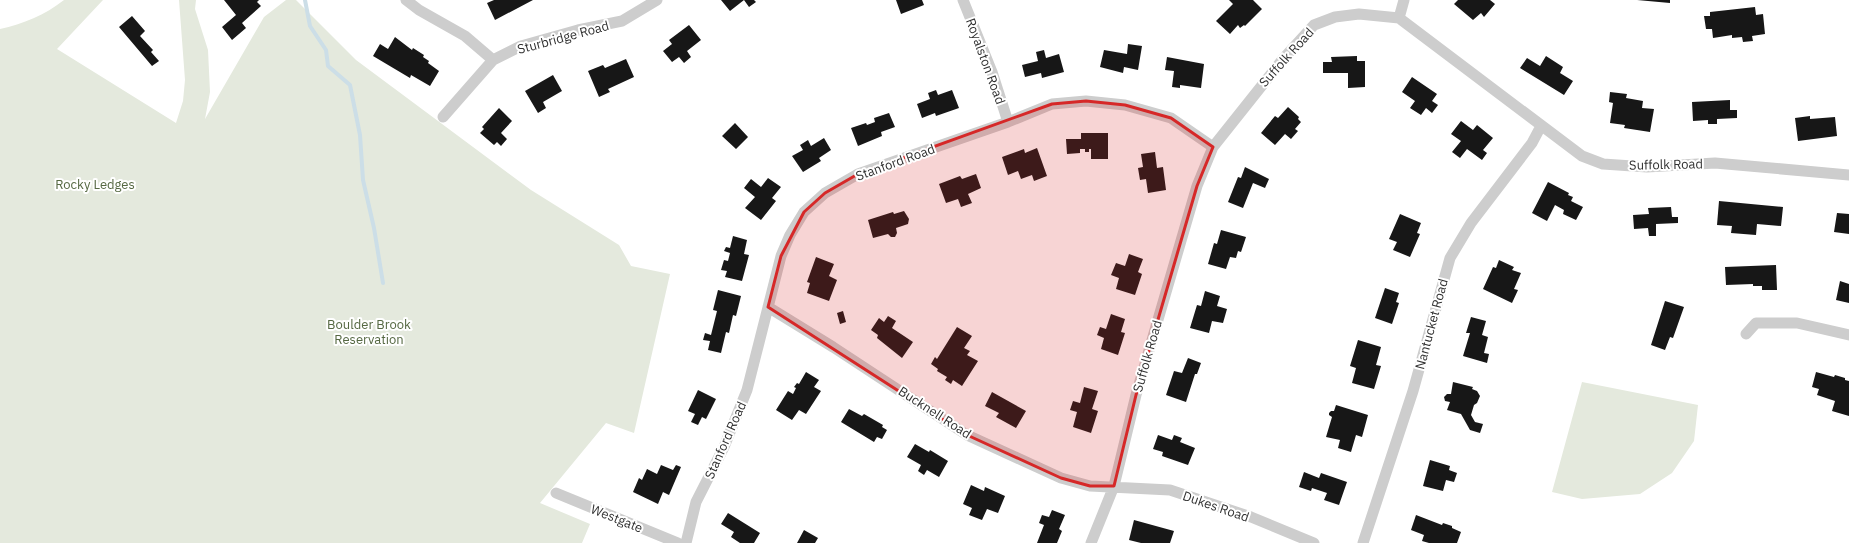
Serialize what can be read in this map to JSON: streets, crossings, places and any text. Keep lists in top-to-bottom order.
{
  "streets": {
    "street": [
      "Sturbridge Road",
      "Suffolk Road",
      "Royalston Road",
      "Stanford Road",
      "Nantucket Road",
      "Bucknell Road",
      "Dukes Road",
      "Westgate"
    ]
  },
  "crossings": [
    ["Suffolk Road", "Stanford Road"],
    ["Suffolk Road", "Nantucket Road"],
    ["Suffolk Road", "Bucknell Road"],
    ["Suffolk Road", "Dukes Road"],
    ["Royalston Road", "Stanford Road"],
    ["Stanford Road", "Bucknell Road"],
    ["Bucknell Road", "Dukes Road"]
  ],
  "parks": ["Rocky Ledges", "Boulder Brook Reservation"]
}
